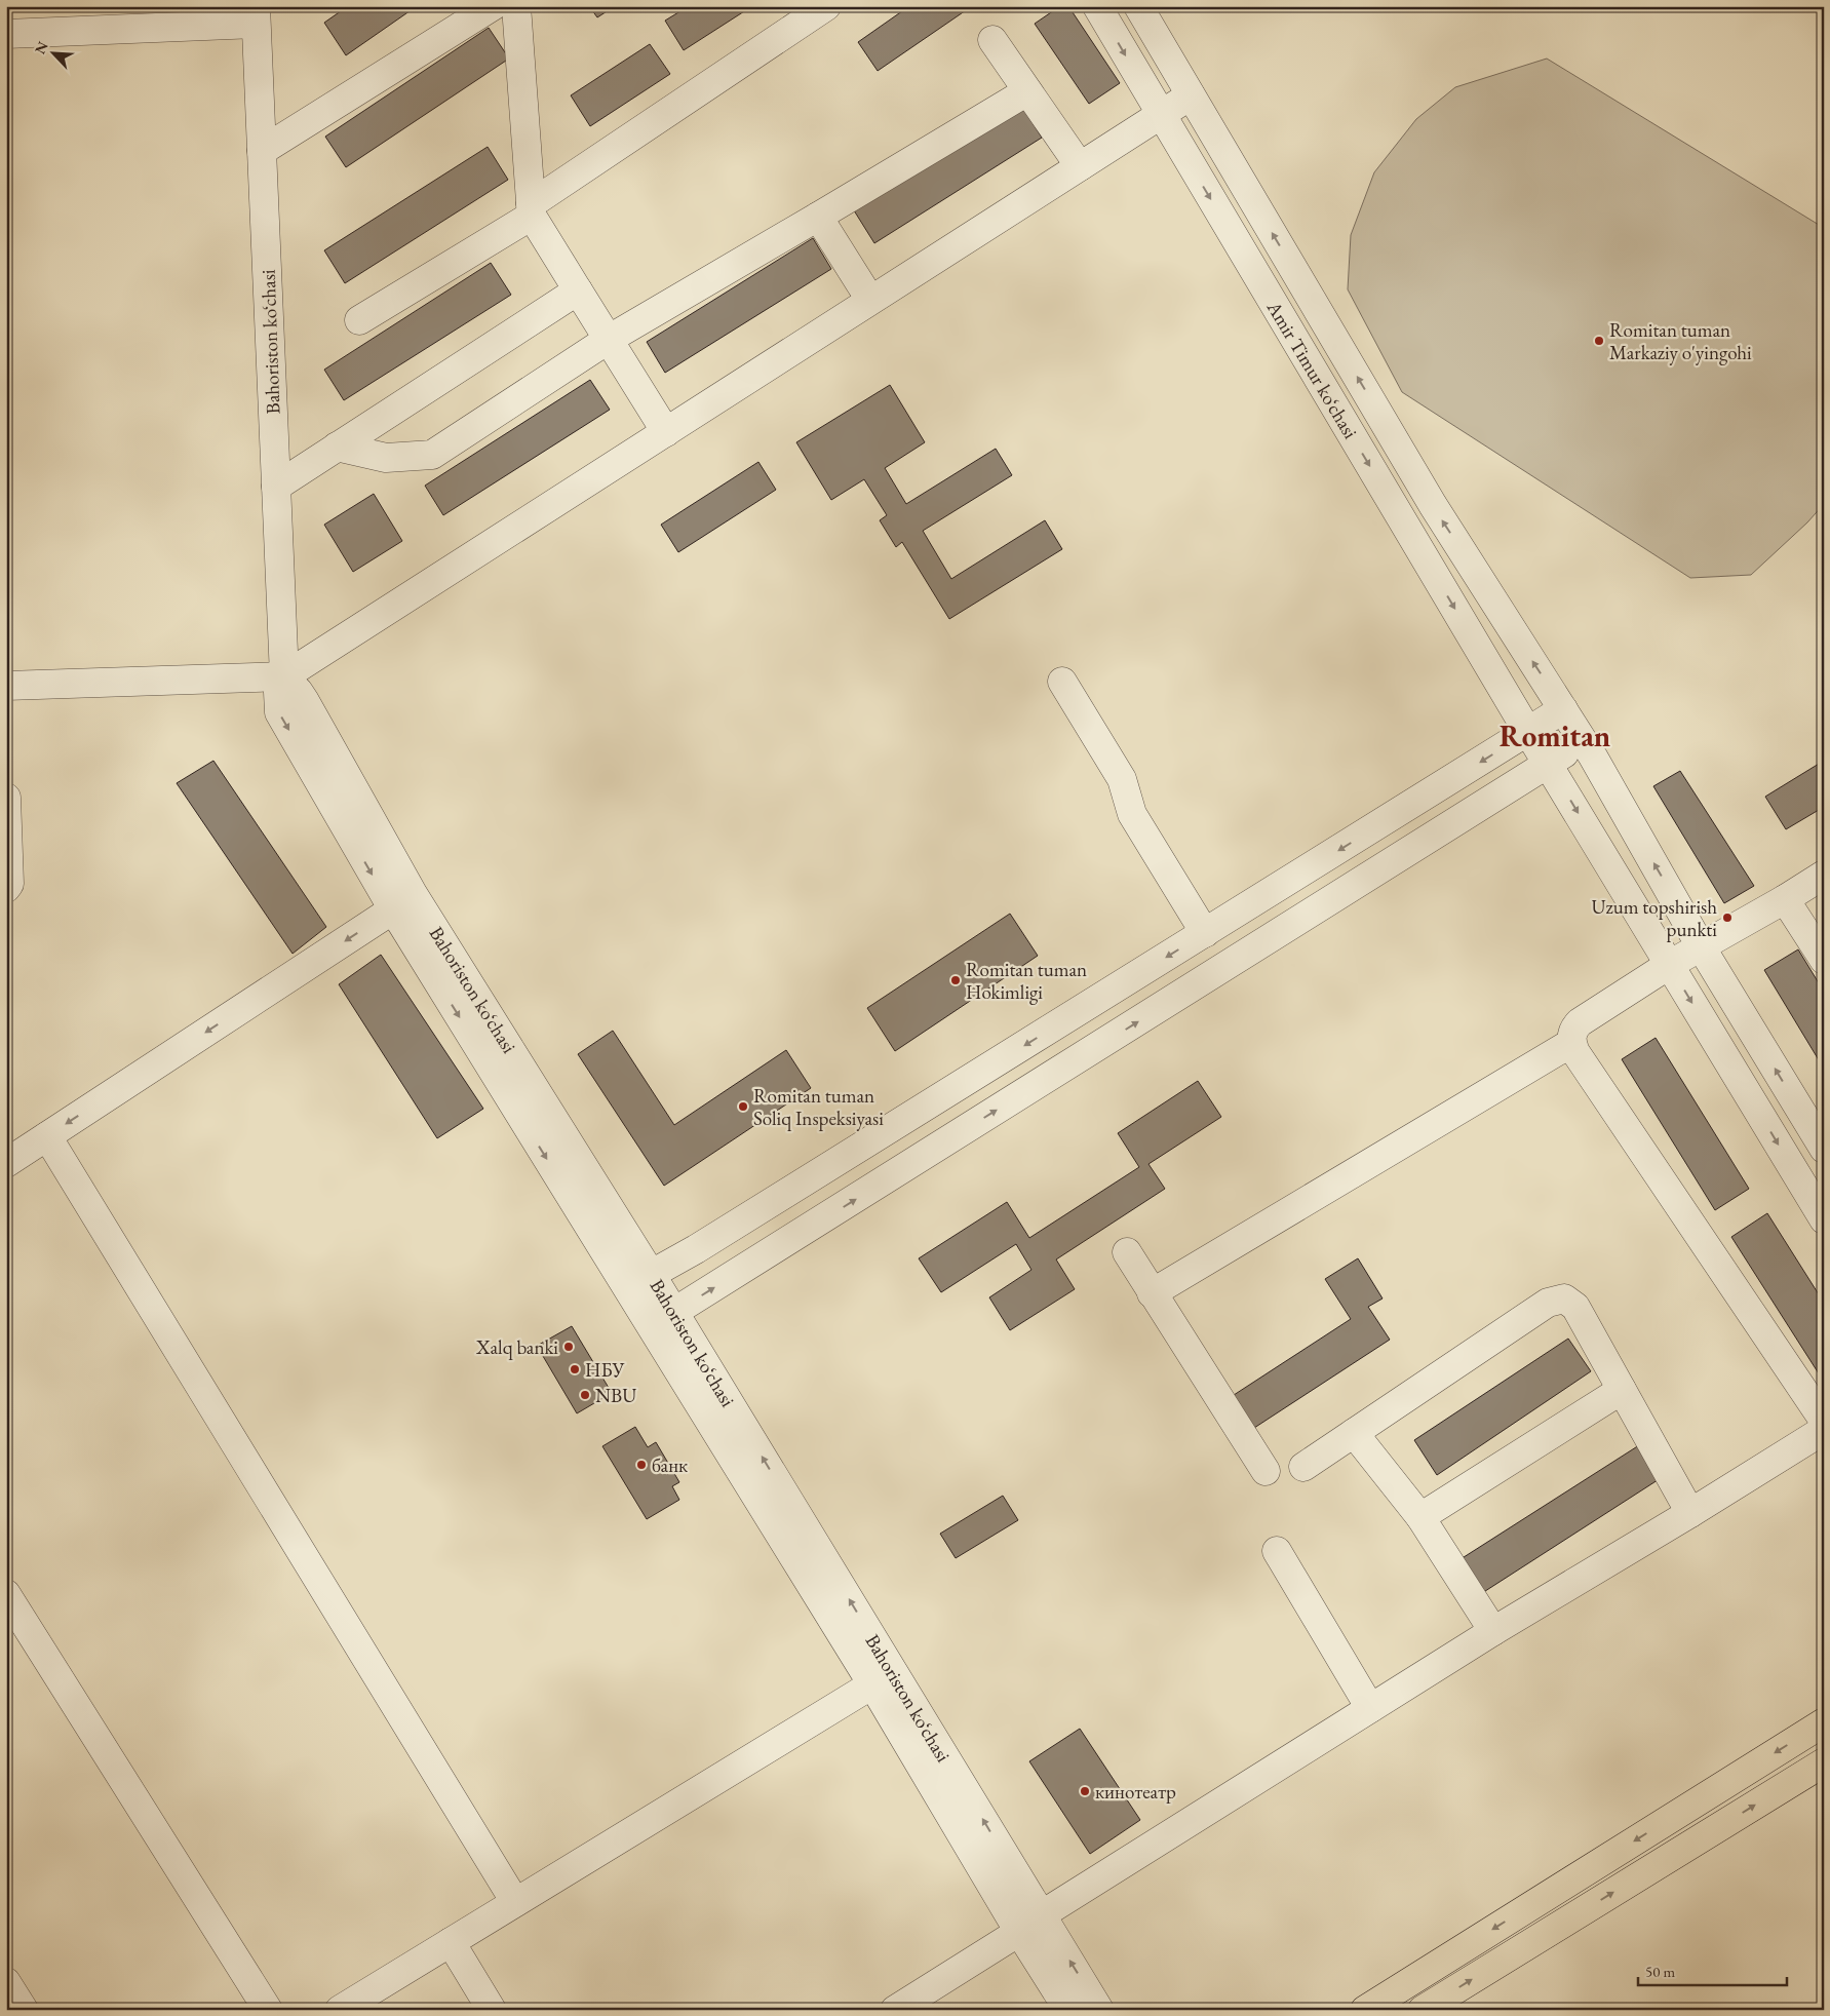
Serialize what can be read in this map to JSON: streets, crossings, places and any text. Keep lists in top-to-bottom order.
{
  "streets": {
    "street": ["Bahoriston ko‘chasi", "Amir Timur ko‘chasi"]
  },
  "districts": ["Romitan"],
  "places": [
    "Romitan tuman Markaziy o'yingohi",
    "Uzum topshirish punkti",
    "Romitan tuman Hokimligi",
    "Romitan tuman Soliq Inspeksiyasi",
    "Xalq banki",
    "НБУ",
    "NBU",
    "банк",
    "кинотеатр"
  ],
  "scale_bar": "50 m",
  "north": "top left"
}
